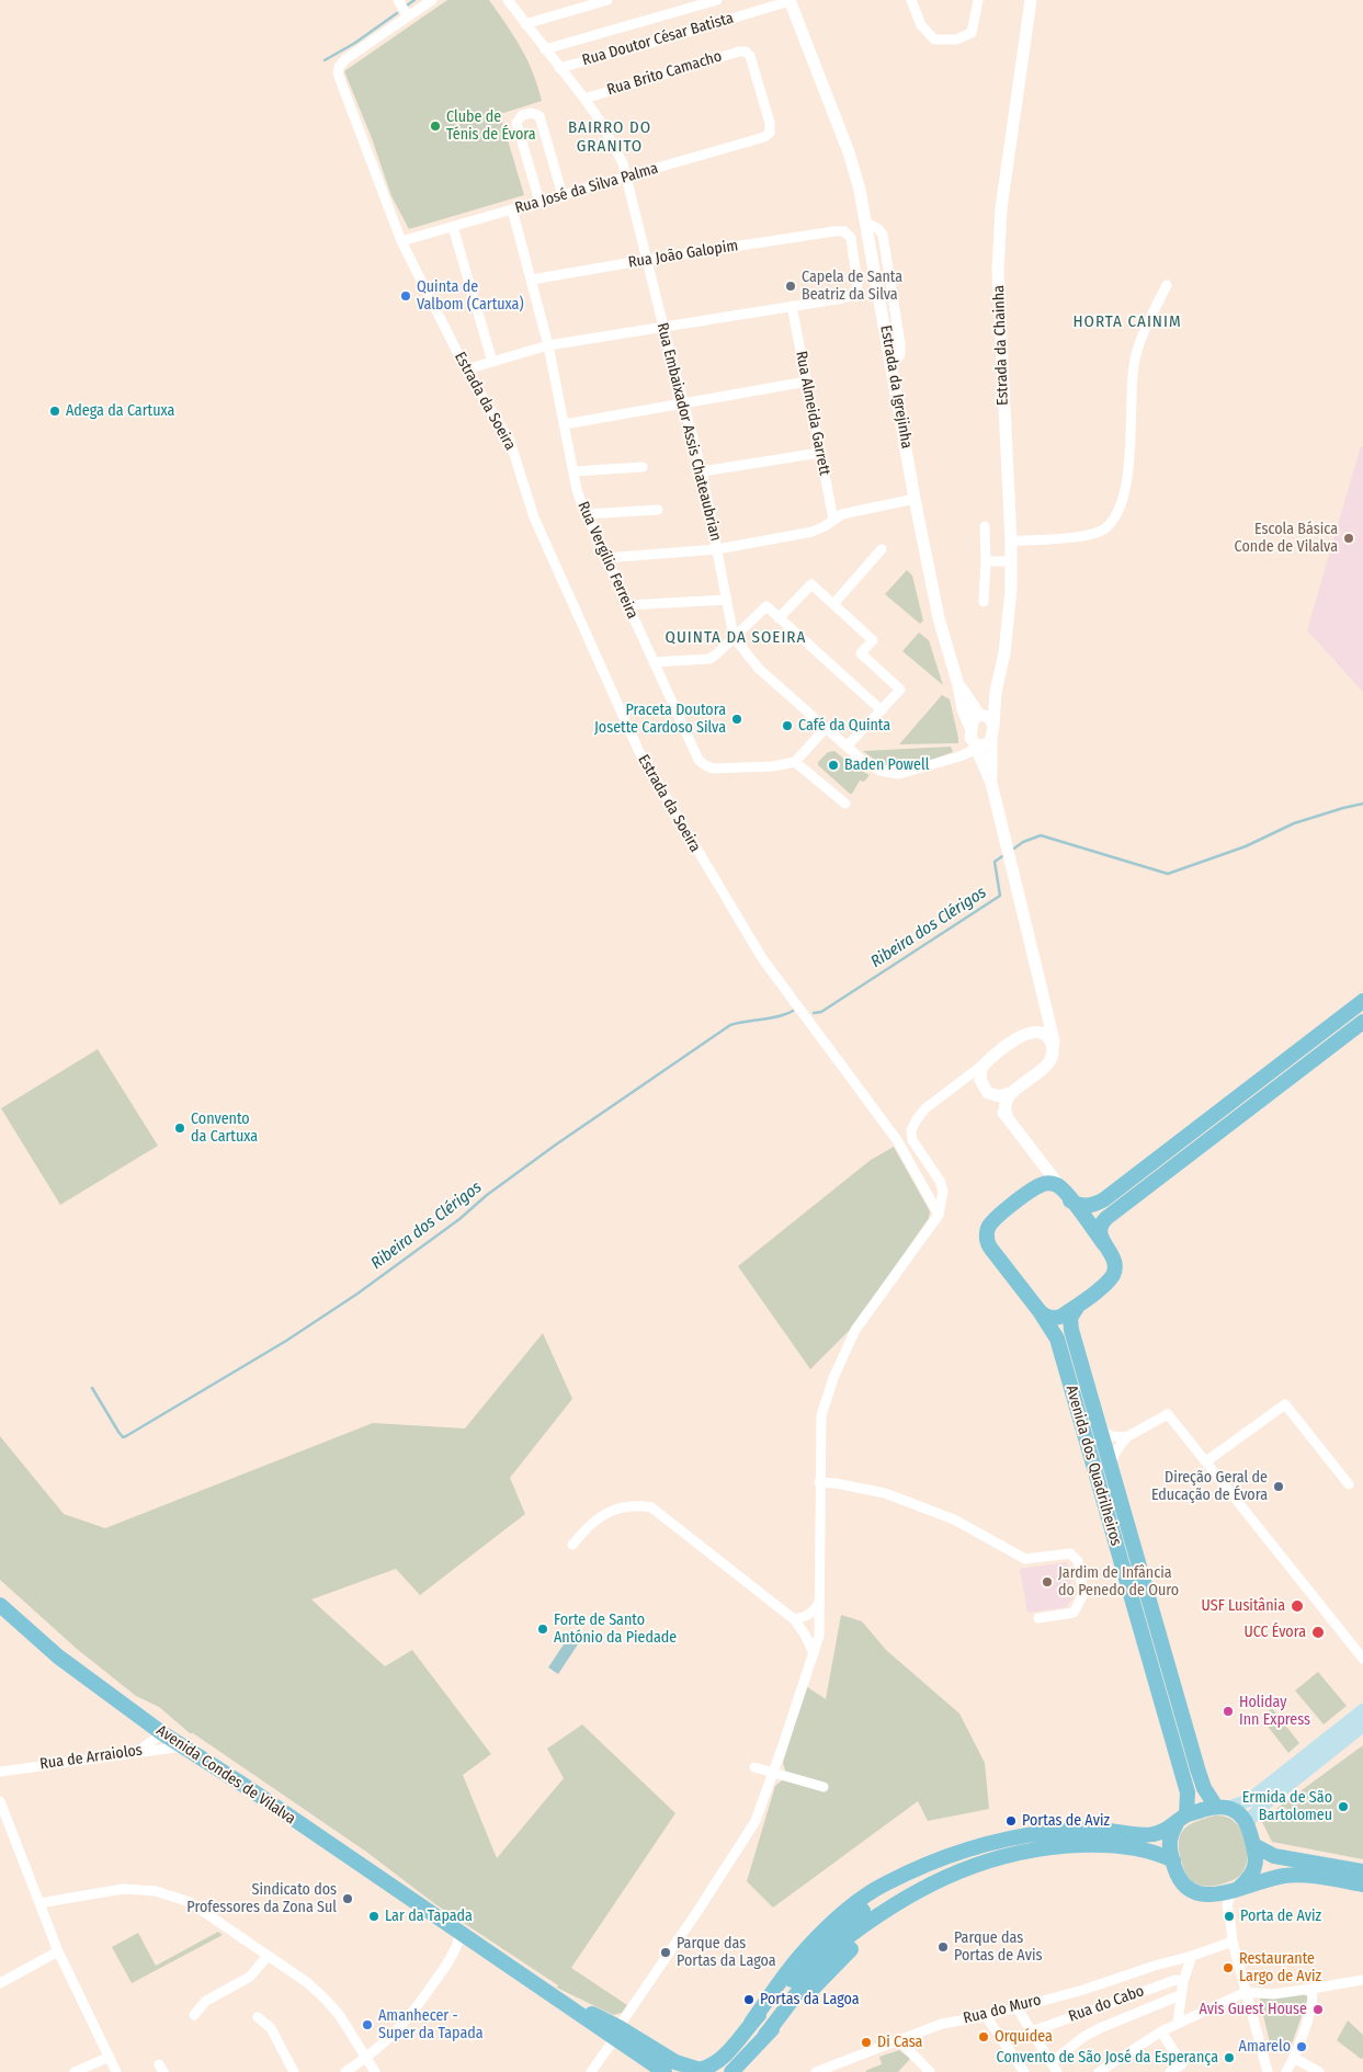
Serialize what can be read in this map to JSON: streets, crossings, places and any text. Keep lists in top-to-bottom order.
{
  "streets": {
    "main road": ["Avenida dos Quadrilheiros", "Avenida Condes de Vilalva"],
    "street": [
      "Rua Doutor César Batista",
      "Rua Brito Camacho",
      "Rua José da Silva Palma",
      "Rua João Galopim",
      "Estrada da Chainha",
      "Estrada da Igrejinha",
      "Estrada da Soeira",
      "Rua Almeida Garrett",
      "Rua Embaixador Assis Chateaubrian",
      "Rua Vergílio Ferreira",
      "Rua de Arraiolos",
      "Rua do Cabo",
      "Rua do Muro"
    ]
  },
  "crossings": [
    ["Rua Doutor César Batista", "Estrada da Igrejinha"],
    ["Rua Doutor César Batista", "Rua Embaixador Assis Chateaubrian"],
    ["Rua Brito Camacho", "Rua José da Silva Palma"],
    ["Rua Brito Camacho", "Rua Embaixador Assis Chateaubrian"],
    ["Rua José da Silva Palma", "Estrada da Soeira"],
    ["Rua José da Silva Palma", "Rua Embaixador Assis Chateaubrian"],
    ["Rua José da Silva Palma", "Rua Vergílio Ferreira"],
    ["Rua João Galopim", "Rua Almeida Garrett"],
    ["Rua João Galopim", "Rua Embaixador Assis Chateaubrian"],
    ["Rua João Galopim", "Rua Vergílio Ferreira"],
    ["Rua de Arraiolos", "Avenida Condes de Vilalva"]
  ],
  "districts": ["BAIRRO DO GRANITO", "HORTA CAINIM", "QUINTA DA SOEIRA"],
  "water": ["Ribeira dos Clérigos"],
  "places": [
    "Clube de Ténis de Évora",
    "Capela de Santa Beatriz da Silva",
    "Quinta de Valbom (Cartuxa)",
    "Adega da Cartuxa",
    "Escola Básica Conde de Vilalva",
    "Praceta Doutora Josette Cardoso Silva",
    "Café da Quinta",
    "Baden Powell",
    "Convento da Cartuxa",
    "Direção Geral de Educação de Évora",
    "Jardim de Infância do Penedo de Ouro",
    "USF Lusitânia",
    "Forte de Santo António da Piedade",
    "UCC Évora",
    "Holiday Inn Express",
    "Ermida de São Bartolomeu",
    "Portas de Aviz",
    "Sindicato dos Professores da Zona Sul",
    "Lar da Tapada",
    "Porta de Aviz",
    "Parque das Portas de Avis",
    "Parque das Portas da Lagoa",
    "Restaurante Largo de Aviz",
    "Portas da Lagoa",
    "Avis Guest House",
    "Amanhecer - Super da Tapada",
    "Orquídea",
    "Di Casa",
    "Amarelo",
    "Convento de São José da Esperança"
  ]
}
